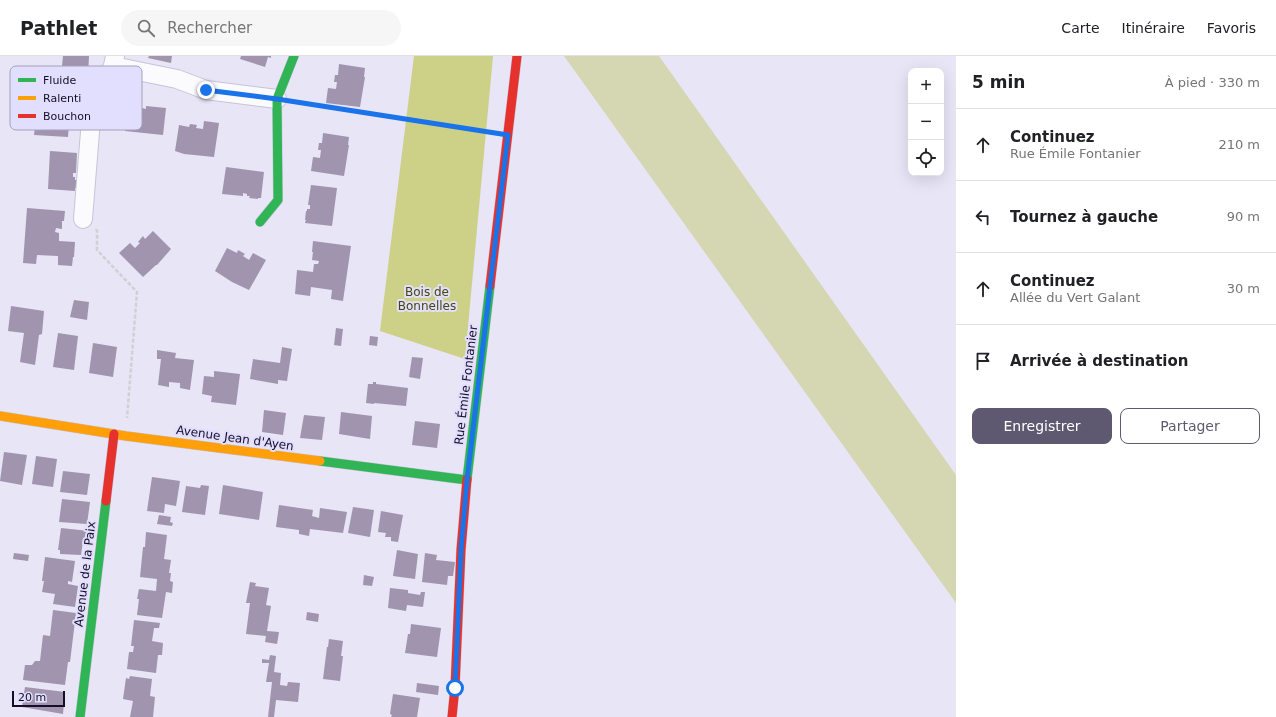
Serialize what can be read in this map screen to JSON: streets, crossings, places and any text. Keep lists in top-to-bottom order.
{
  "streets": {
    "street": ["Rue Émile Fontanier", "Avenue Jean d'Ayen", "Avenue de la Paix"]
  },
  "crossings": [
    ["Rue Émile Fontanier", "Avenue Jean d'Ayen"],
    ["Avenue Jean d'Ayen", "Avenue de la Paix"]
  ],
  "parks": ["Bois de Bonnelles"],
  "legend": ["Fluide", "Ralenti", "Bouchon"],
  "scale_bar": "20 m",
  "page": {
    "header": "Pathlet",
    "search": "Rechercher",
    "nav": ["Carte", "Itinéraire", "Favoris"],
    "heading": ["5 min", "À pied · 330 m"],
    "map_buttons": ["+", "−"],
    "list": [
      ["Continuez", "Rue Émile Fontanier", "210 m"],
      ["Tournez à gauche", "90 m"],
      ["Continuez", "Allée du Vert Galant", "30 m"],
      "Arrivée à destination"
    ],
    "buttons": ["Enregistrer", "Partager"],
    "scale": "20 m"
  }
}
